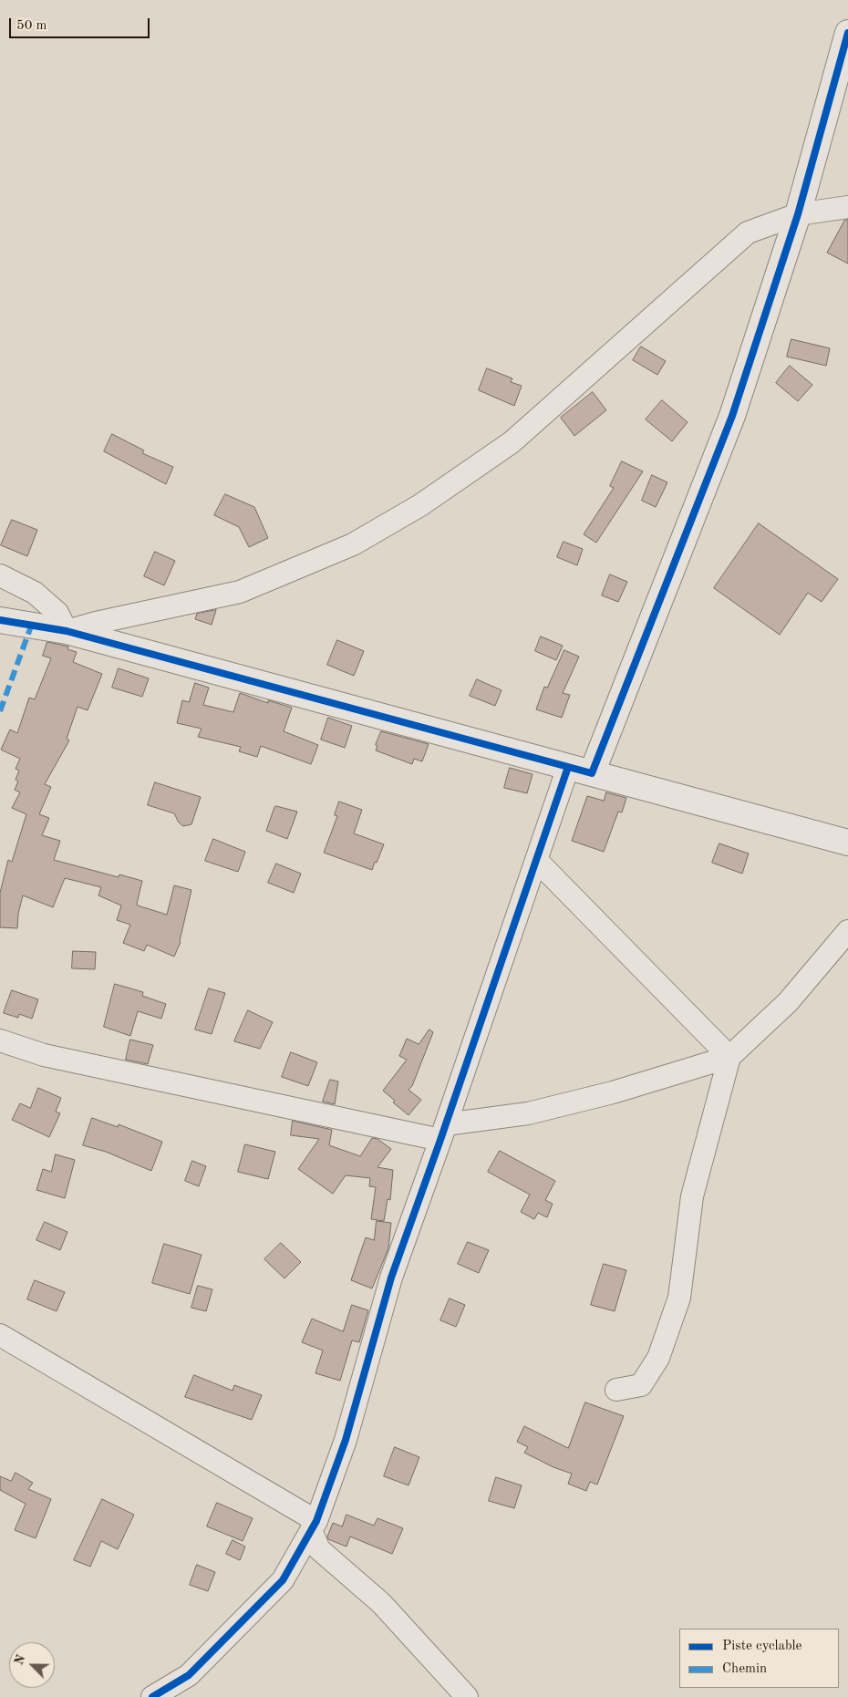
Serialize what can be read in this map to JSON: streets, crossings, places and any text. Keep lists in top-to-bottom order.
{
  "legend": ["Piste cyclable", "Chemin"],
  "scale_bar": "50 m",
  "north": "top left"
}
